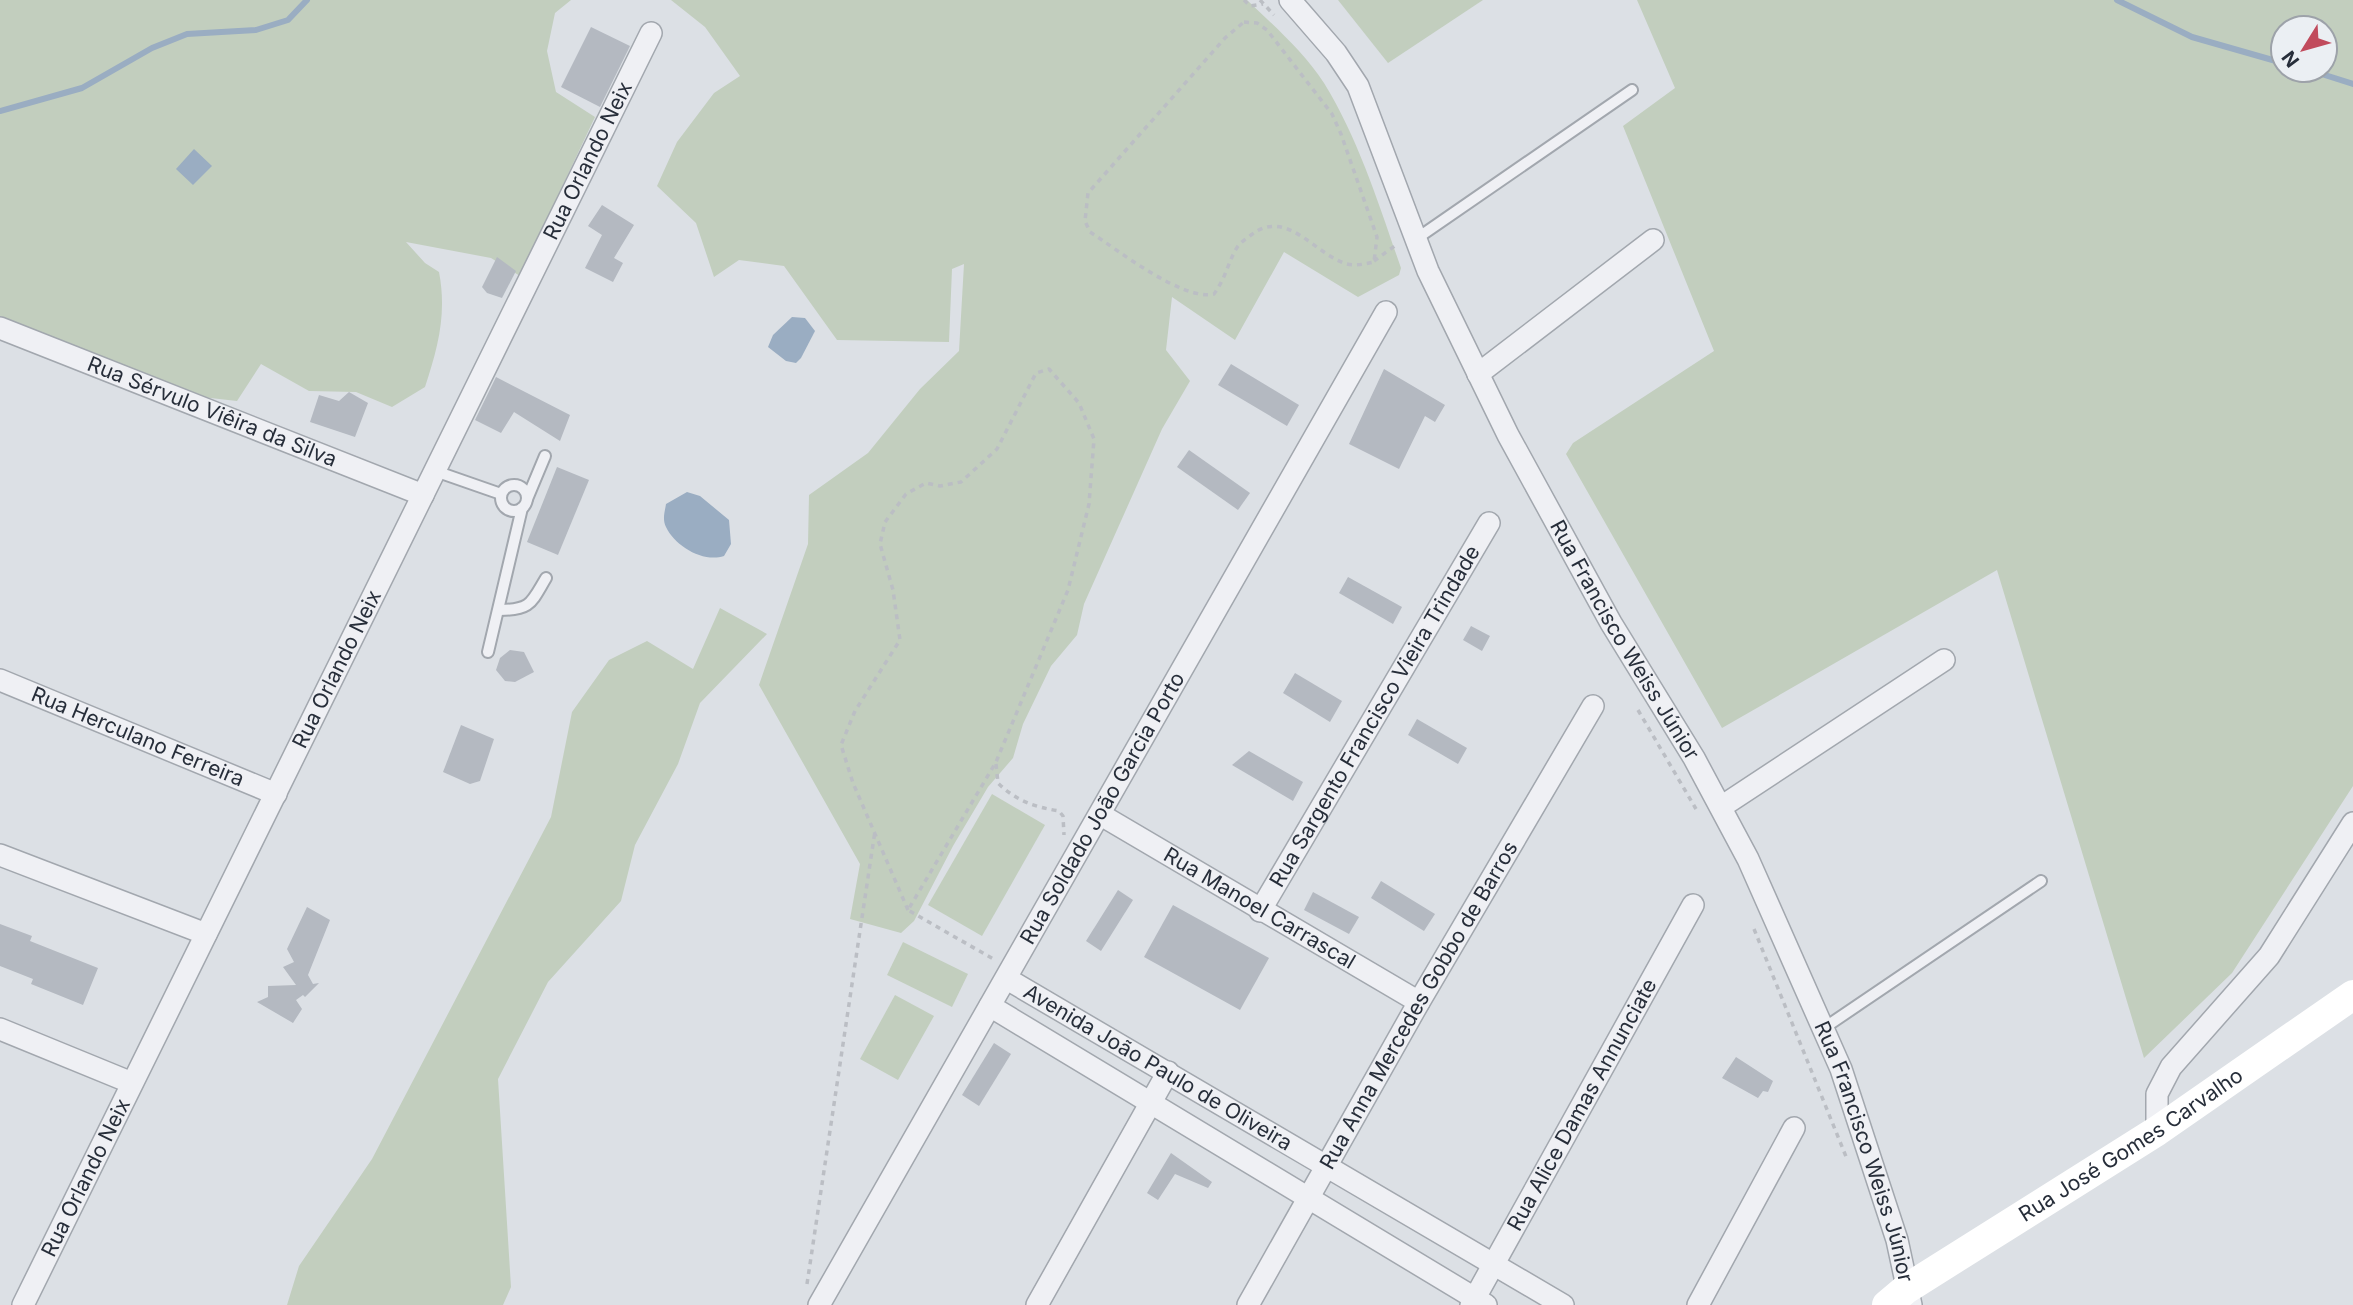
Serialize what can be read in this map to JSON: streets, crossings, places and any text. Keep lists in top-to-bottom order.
{
  "streets": {
    "main road": ["Rua José Gomes Carvalho"],
    "street": [
      "Rua Orlando Neix",
      "Rua Sérvulo Viêira da Silva",
      "Rua Francisco Weiss Júnior",
      "Rua Sargento Francisco Vieira Trindade",
      "Rua Herculano Ferreira",
      "Rua Soldado João Garcia Porto",
      "Rua Manoel Carrascal",
      "Rua Anna Mercedes Gobbo de Barros",
      "Avenida João Paulo de Oliveira",
      "Rua Alice Damas Annunciate"
    ]
  },
  "crossings": [
    ["Rua Orlando Neix", "Rua Sérvulo Viêira da Silva"],
    ["Rua Orlando Neix", "Rua Herculano Ferreira"],
    ["Rua Francisco Weiss Júnior", "Rua José Gomes Carvalho"],
    ["Rua Sargento Francisco Vieira Trindade", "Rua Manoel Carrascal"],
    ["Rua Soldado João Garcia Porto", "Rua Manoel Carrascal"],
    ["Rua Soldado João Garcia Porto", "Avenida João Paulo de Oliveira"],
    ["Rua Manoel Carrascal", "Rua Anna Mercedes Gobbo de Barros"],
    ["Rua Anna Mercedes Gobbo de Barros", "Avenida João Paulo de Oliveira"],
    ["Avenida João Paulo de Oliveira", "Rua Alice Damas Annunciate"]
  ],
  "north": "bottom left"
}
